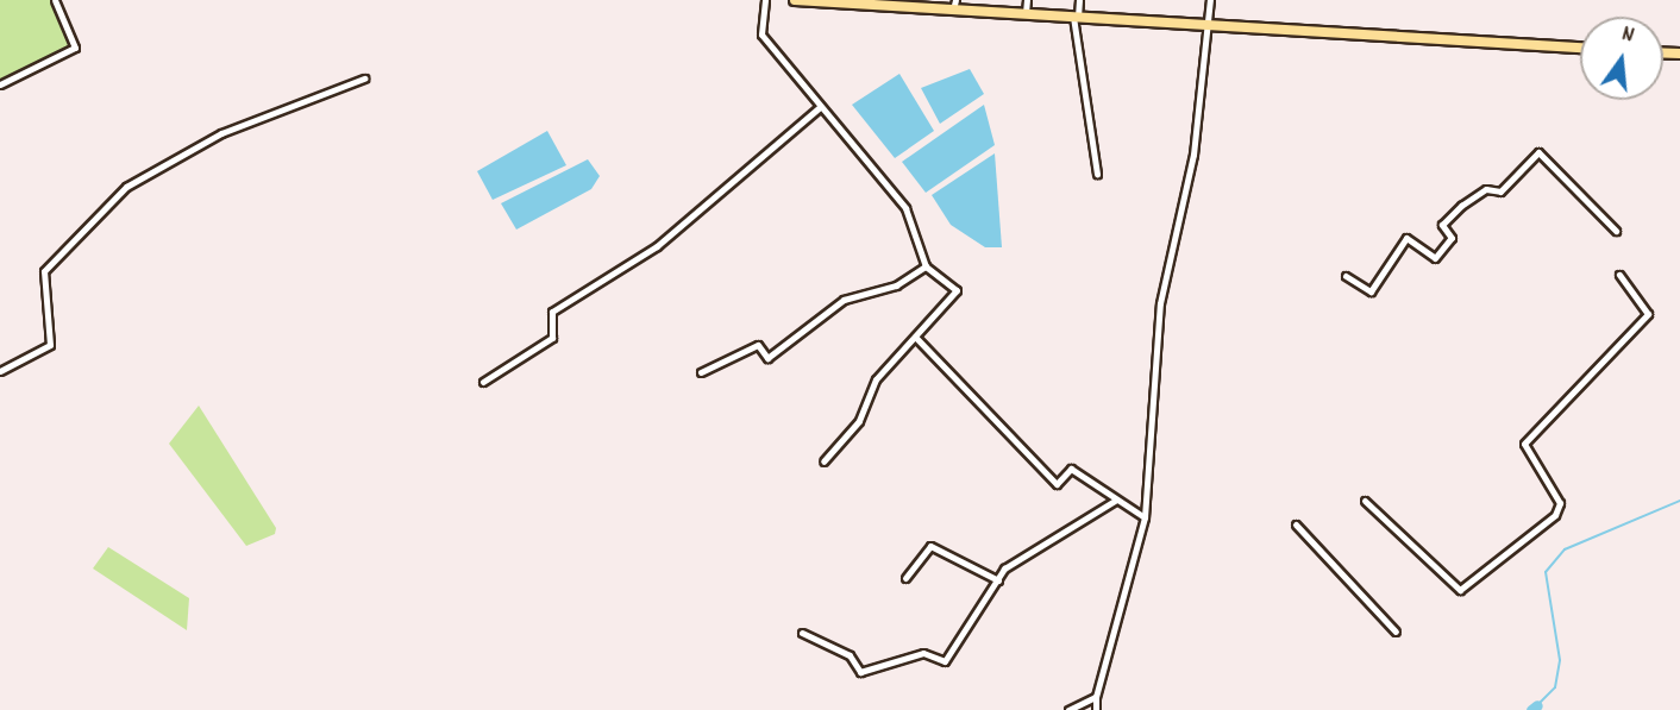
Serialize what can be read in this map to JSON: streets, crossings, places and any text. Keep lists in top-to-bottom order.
{
  "north": "top"
}
